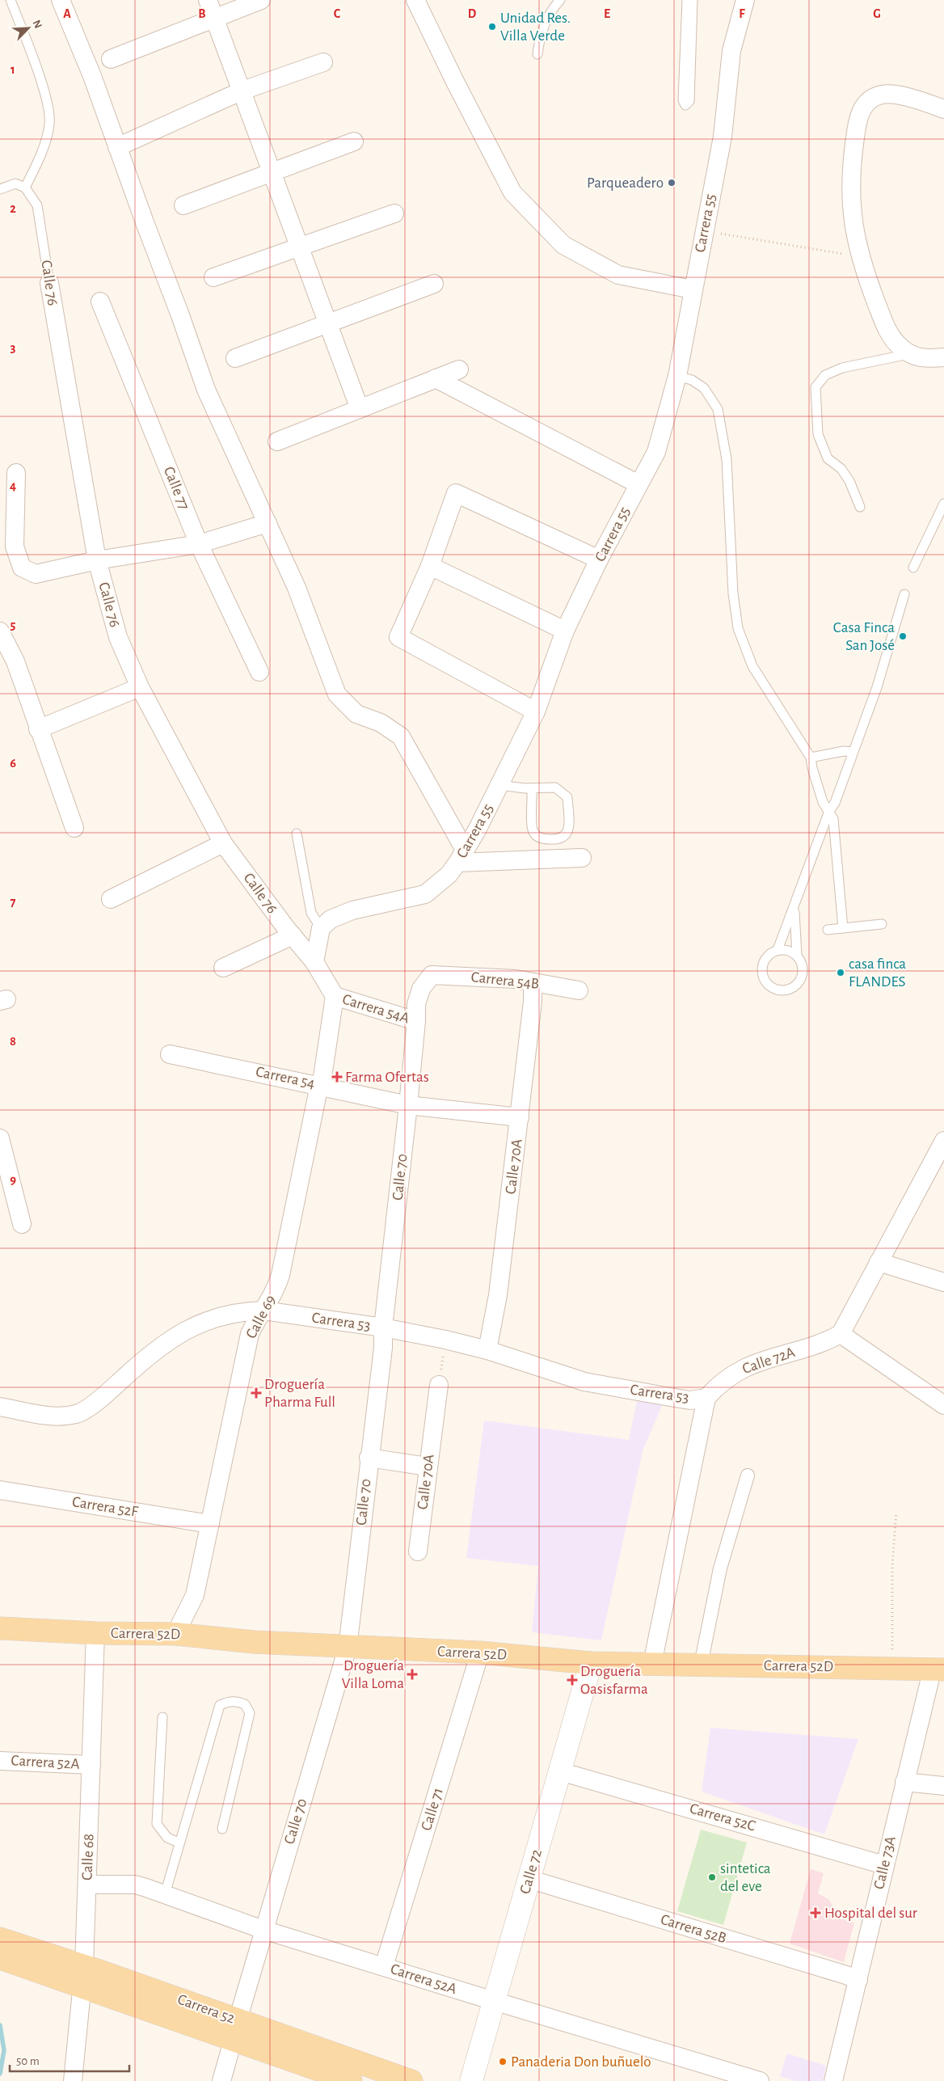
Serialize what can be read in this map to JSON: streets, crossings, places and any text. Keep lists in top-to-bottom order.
{
  "streets": {
    "main road": ["Carrera 52D", "Carrera 52"],
    "street": [
      "Carrera 55",
      "Calle 76",
      "Calle 77",
      "Carrera 54B",
      "Carrera 54A",
      "Carrera 54",
      "Calle 70A",
      "Calle 70",
      "Calle 69",
      "Carrera 53",
      "Calle 72A",
      "Carrera 52F",
      "Carrera 52A",
      "Calle 71",
      "Carrera 52C",
      "Calle 68",
      "Calle 73A",
      "Calle 72",
      "Carrera 52B"
    ]
  },
  "crossings": [
    ["Calle 76", "Carrera 54A"],
    ["Calle 76", "Calle 69"],
    ["Carrera 54B", "Calle 70A"],
    ["Carrera 54B", "Calle 70"],
    ["Carrera 54A", "Calle 70"],
    ["Carrera 54A", "Calle 69"],
    ["Carrera 54", "Calle 70A"],
    ["Carrera 54", "Calle 70"],
    ["Carrera 54", "Calle 69"],
    ["Calle 70A", "Carrera 53"],
    ["Calle 70", "Carrera 53"],
    ["Calle 70", "Carrera 52D"],
    ["Calle 70", "Carrera 52A"],
    ["Calle 70", "Carrera 52"],
    ["Calle 69", "Carrera 53"],
    ["Calle 69", "Carrera 52F"],
    ["Calle 69", "Carrera 52D"],
    ["Carrera 53", "Calle 72A"],
    ["Carrera 52D", "Calle 71"],
    ["Carrera 52D", "Calle 68"],
    ["Carrera 52D", "Calle 73A"],
    ["Carrera 52D", "Calle 72"],
    ["Carrera 52A", "Calle 71"],
    ["Carrera 52A", "Calle 68"],
    ["Carrera 52A", "Calle 72"],
    ["Carrera 52C", "Calle 73A"],
    ["Carrera 52C", "Calle 72"],
    ["Calle 68", "Carrera 52"],
    ["Calle 73A", "Carrera 52B"],
    ["Calle 72", "Carrera 52B"]
  ],
  "places": {
    "other": [
      "Unidad Res. Villa Verde",
      "Parqueadero",
      "Casa Finca San José",
      "casa finca FLANDES",
      "sintetica del eve",
      "Panaderia Don buñuelo"
    ],
    "health": [
      "Farma Ofertas",
      "Droguería Pharma Full",
      "Droguería Villa Loma",
      "Droguería Oasisfarma",
      "Hospital del sur"
    ]
  },
  "scale_bar": "50 m",
  "north": "top right",
  "grid": {
    "columns": [
      "A",
      "B",
      "C",
      "D",
      "E",
      "F",
      "G"
    ],
    "rows": [
      "1",
      "2",
      "3",
      "4",
      "5",
      "6",
      "7",
      "8",
      "9"
    ]
  }
}
